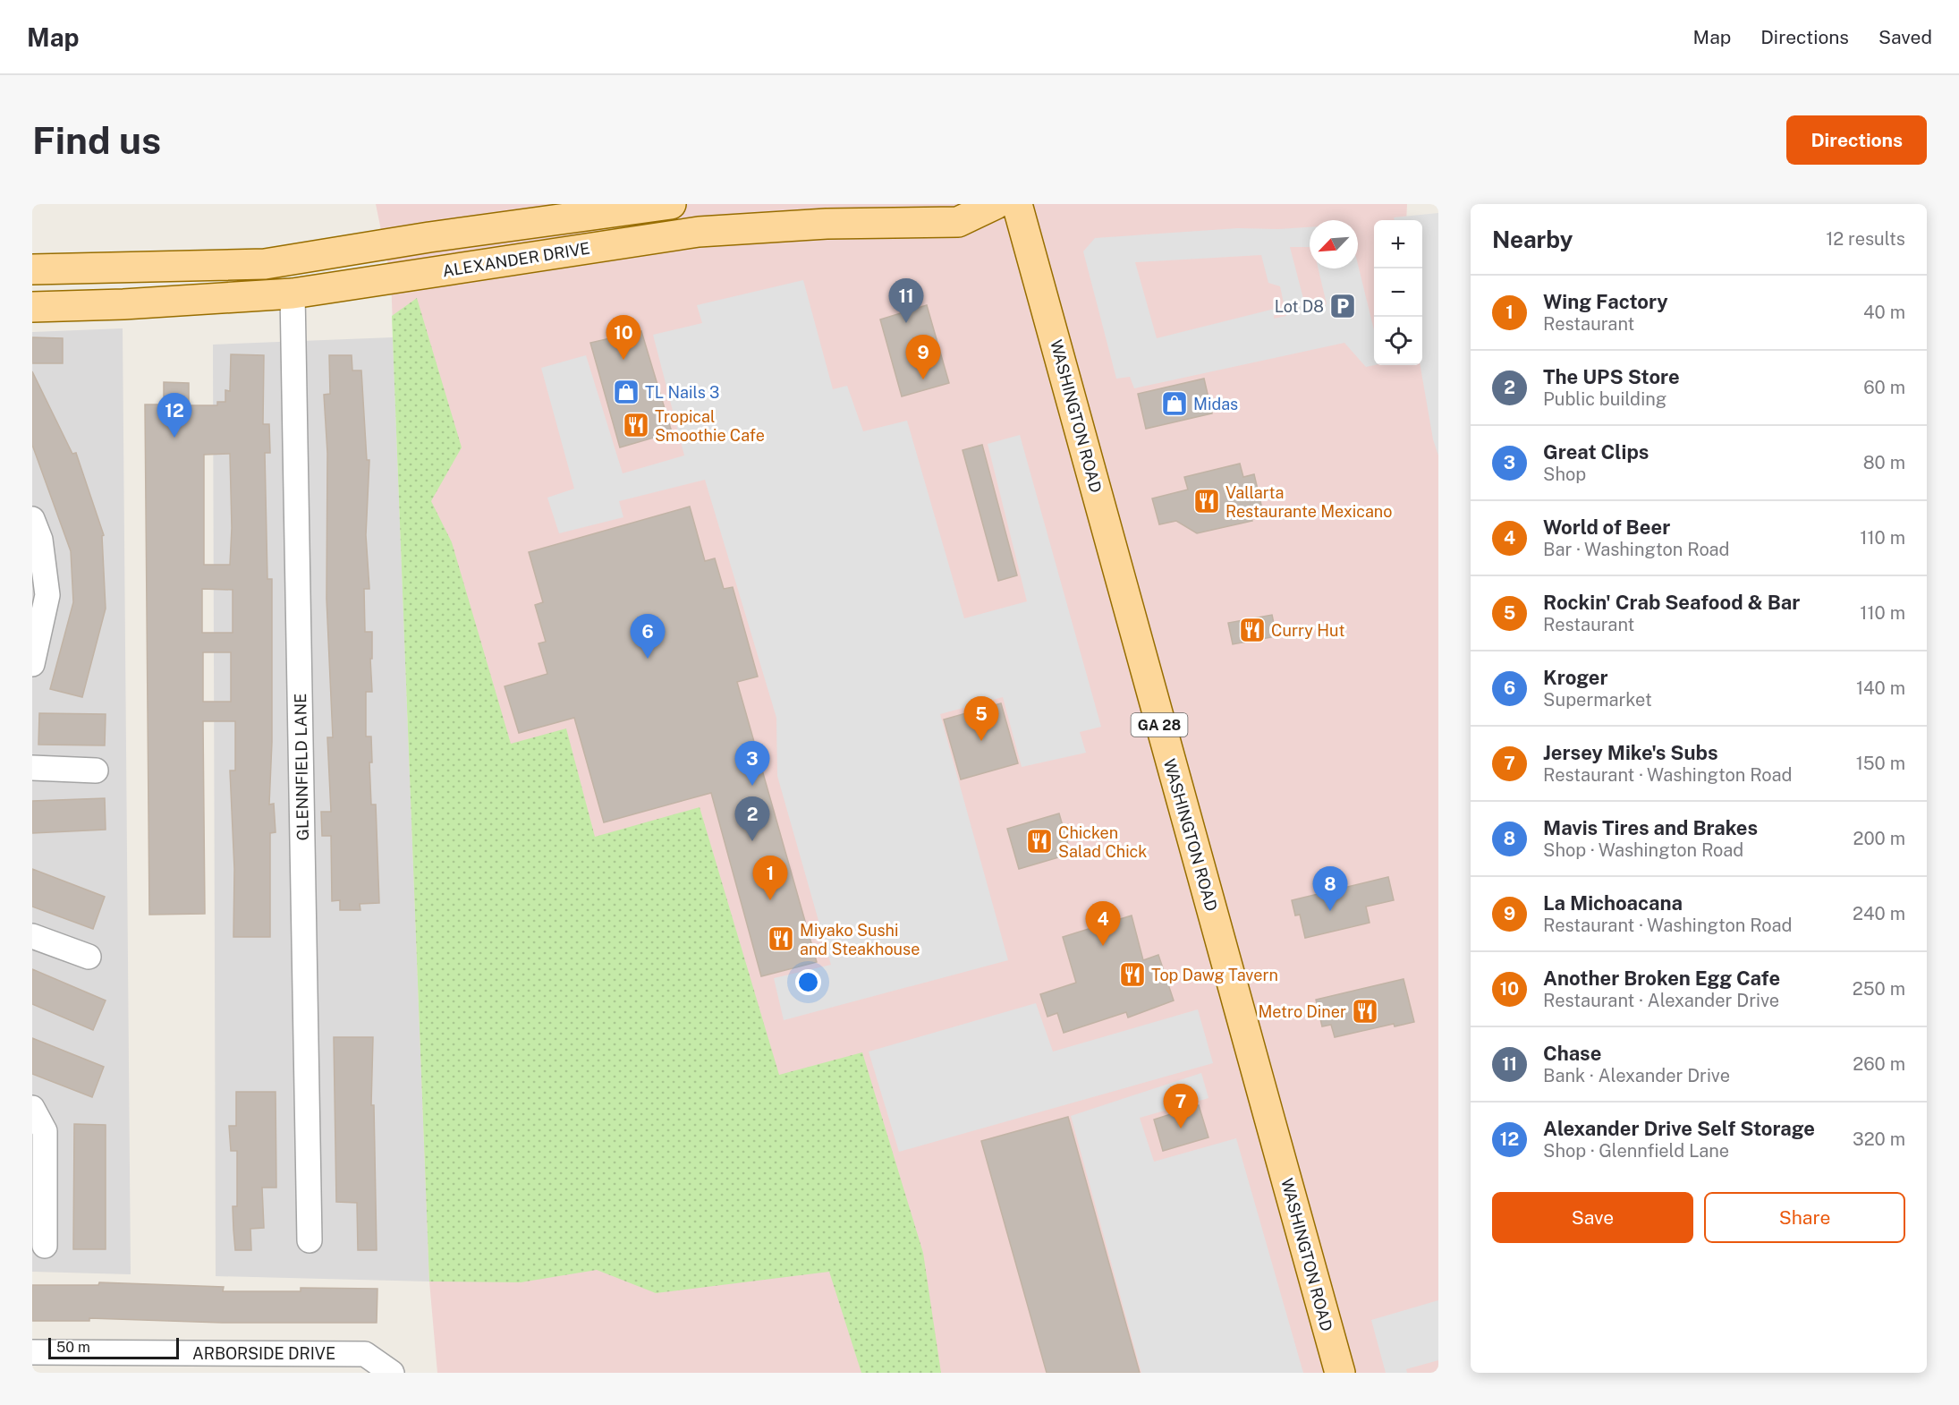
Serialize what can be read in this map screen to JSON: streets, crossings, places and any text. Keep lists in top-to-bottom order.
{
  "streets": {
    "main road": ["ALEXANDER DRIVE", "WASHINGTON ROAD", "GA 28"],
    "street": ["GLENNFIELD LANE", "ARBORSIDE DRIVE"]
  },
  "crossings": [
    ["ALEXANDER DRIVE", "GLENNFIELD LANE"]
  ],
  "places": {
    "parking": ["Lot D8"],
    "shop": ["TL Nails 3", "Midas"],
    "restaurant": [
      "Tropical Smoothie Cafe",
      "Vallarta Restaurante Mexicano",
      "Curry Hut",
      "Chicken Salad Chick",
      "Miyako Sushi and Steakhouse",
      "Top Dawg Tavern",
      "Metro Diner"
    ]
  },
  "scale_bar": "50 m",
  "north": "bottom left",
  "page": {
    "header": "Map",
    "nav": ["Map", "Directions", "Saved"],
    "buttons": [
      "Directions",
      ["Save", "Share"]
    ],
    "title": "Find us",
    "heading": ["Nearby", "12 results"],
    "map_buttons": ["+", "−"],
    "list": [
      {
        "mark": "1",
        "name": "Wing Factory",
        "note": "Restaurant",
        "value": "40 m"
      },
      {
        "mark": "2",
        "name": "The UPS Store",
        "note": "Public building",
        "value": "60 m"
      },
      {
        "mark": "3",
        "name": "Great Clips",
        "note": "Shop",
        "value": "80 m"
      },
      {
        "mark": "4",
        "name": "World of Beer",
        "note": "Bar · Washington Road",
        "value": "110 m"
      },
      {
        "mark": "5",
        "name": "Rockin' Crab Seafood & Bar",
        "note": "Restaurant",
        "value": "110 m"
      },
      {
        "mark": "6",
        "name": "Kroger",
        "note": "Supermarket",
        "value": "140 m"
      },
      {
        "mark": "7",
        "name": "Jersey Mike's Subs",
        "note": "Restaurant · Washington Road",
        "value": "150 m"
      },
      {
        "mark": "8",
        "name": "Mavis Tires and Brakes",
        "note": "Shop · Washington Road",
        "value": "200 m"
      },
      {
        "mark": "9",
        "name": "La Michoacana",
        "note": "Restaurant · Washington Road",
        "value": "240 m"
      },
      {
        "mark": "10",
        "name": "Another Broken Egg Cafe",
        "note": "Restaurant · Alexander Drive",
        "value": "250 m"
      },
      {
        "mark": "11",
        "name": "Chase",
        "note": "Bank · Alexander Drive",
        "value": "260 m"
      },
      {
        "mark": "12",
        "name": "Alexander Drive Self Storage",
        "note": "Shop · Glennfield Lane",
        "value": "320 m"
      }
    ],
    "pins": [
      "11",
      "10",
      "9",
      "12",
      "6",
      "5",
      "3",
      "2",
      "1",
      "8",
      "4",
      "7"
    ],
    "scale": "50 m"
  }
}
